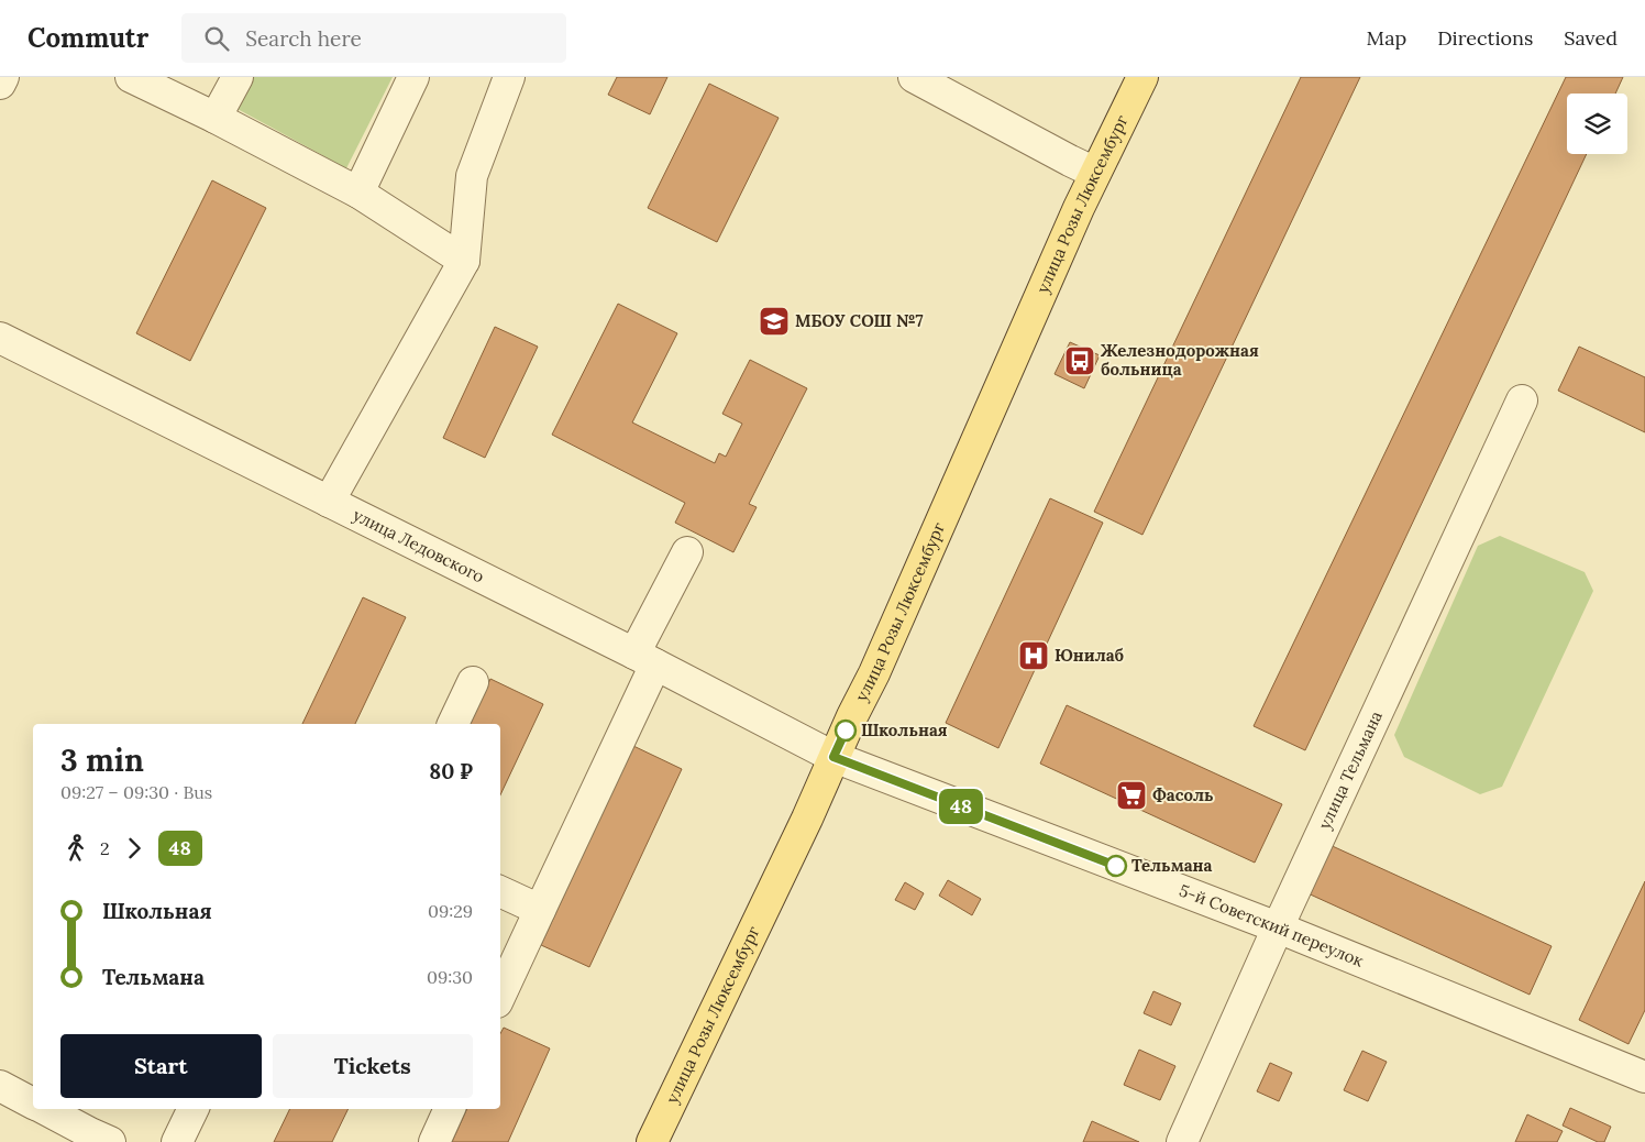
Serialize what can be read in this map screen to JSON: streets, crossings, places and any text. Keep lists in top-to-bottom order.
{
  "streets": {
    "main road": ["улица Розы Люксембург"],
    "street": ["улица Ледовского", "улица Тельмана", "5-й Советский переулок"]
  },
  "crossings": [
    ["улица Розы Люксембург", "улица Ледовского"],
    ["улица Розы Люксембург", "5-й Советский переулок"],
    ["улица Ледовского", "5-й Советский переулок"],
    ["улица Тельмана", "5-й Советский переулок"]
  ],
  "places": {
    "school or university": ["МБОУ СОШ №7"],
    "bus stop": ["Железнодорожная больница"],
    "hospital": ["Юнилаб"],
    "other": ["Школьная", "Тельмана"],
    "supermarket": ["Фасоль"]
  },
  "lines": ["bus line 48"],
  "page": {
    "header": "Commutr",
    "search": "Search here",
    "nav": ["Map", "Directions", "Saved"],
    "on_map": "48",
    "heading": ["3 min", "09:27 – 09:30 · Bus", "80 ₽"],
    "legs": ["2", "48"],
    "list": [
      {
        "name": "Школьная",
        "value": "09:29"
      },
      {
        "name": "Тельмана",
        "value": "09:30"
      }
    ],
    "buttons": ["Start", "Tickets"]
  }
}
